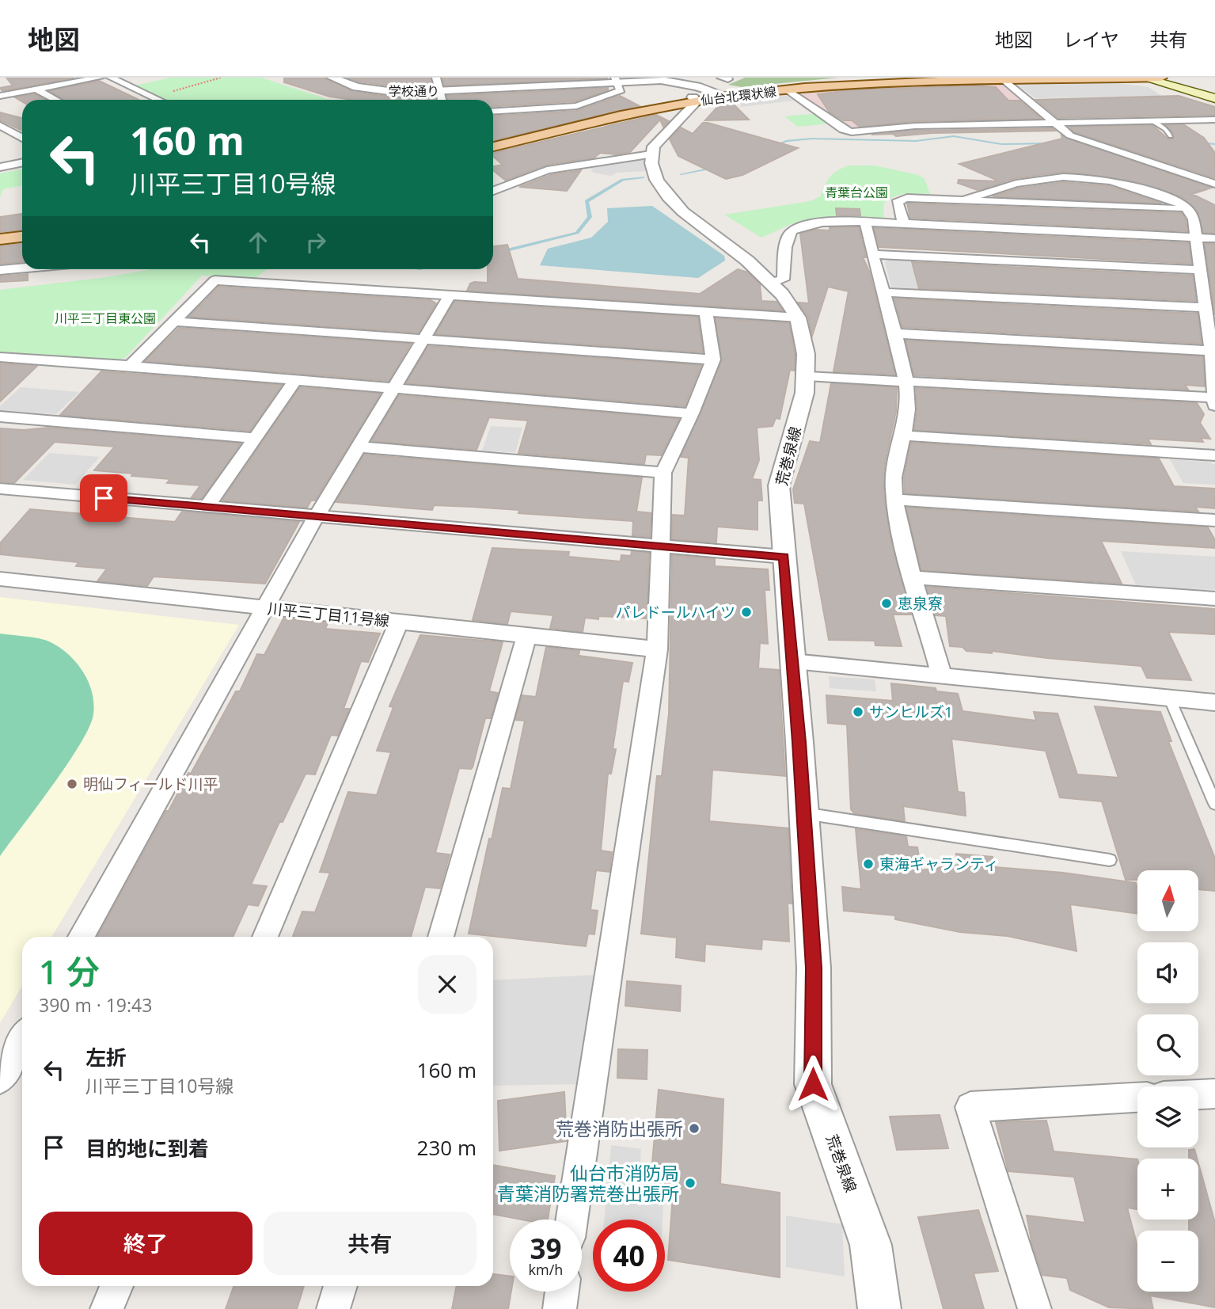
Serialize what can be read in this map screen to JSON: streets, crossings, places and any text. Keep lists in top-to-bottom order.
{
  "streets": {
    "main road": ["仙台北環状線"],
    "street": ["学校通り", "荒巻泉線", "川平三丁目11号線"]
  },
  "crossings": [
    ["学校通り", "仙台北環状線"]
  ],
  "parks": ["青葉台公園", "川平三丁目東公園"],
  "places": [
    "恵泉寮",
    "パレドールハイツ",
    "サンヒルズ1",
    "明仙フィールド川平",
    "東海ギャランティ",
    "荒巻消防出張所",
    "仙台市消防局 青葉消防署荒巻出張所"
  ],
  "north": "top",
  "page": {
    "header": "地図",
    "nav": ["地図", "レイヤ", "共有"],
    "turn": ["160 m", "川平三丁目10号線"],
    "map_buttons": ["+", "−"],
    "heading": ["1 分", "390 m · 19:43"],
    "list": [
      {
        "name": "左折",
        "note": "川平三丁目10号線",
        "value": "160 m"
      },
      {
        "name": "目的地に到着",
        "value": "230 m"
      }
    ],
    "buttons": ["終了", "共有"],
    "speed": "39 km/h",
    "limit": "40"
  }
}
